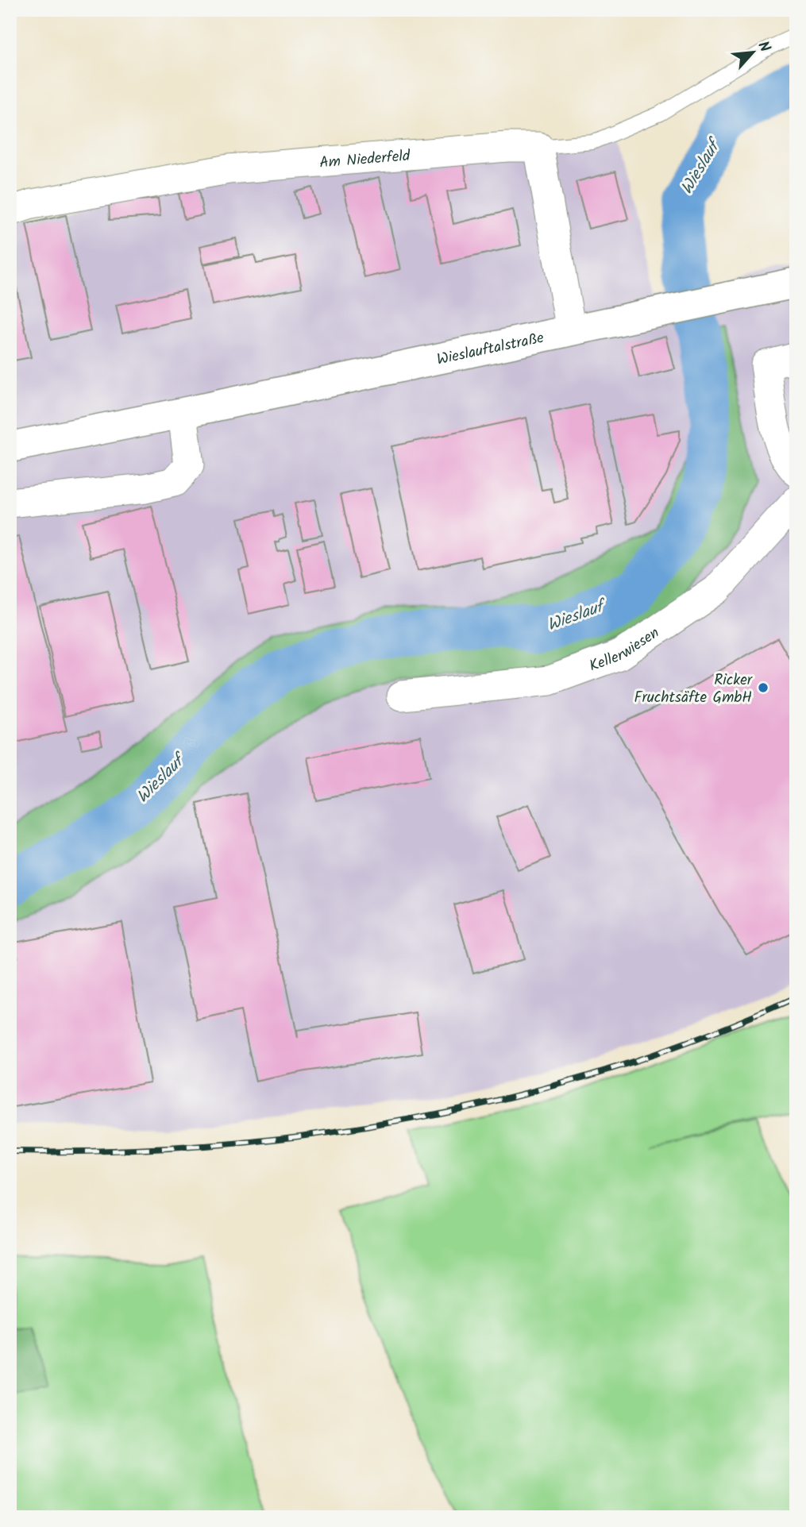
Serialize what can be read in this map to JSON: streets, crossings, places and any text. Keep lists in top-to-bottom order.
{
  "streets": {
    "street": ["Am Niederfeld", "Wieslauftalstraße", "Kellerwiesen"]
  },
  "water": ["Wieslauf"],
  "places": ["Ricker Fruchtsäfte GmbH"],
  "north": "top right"
}
